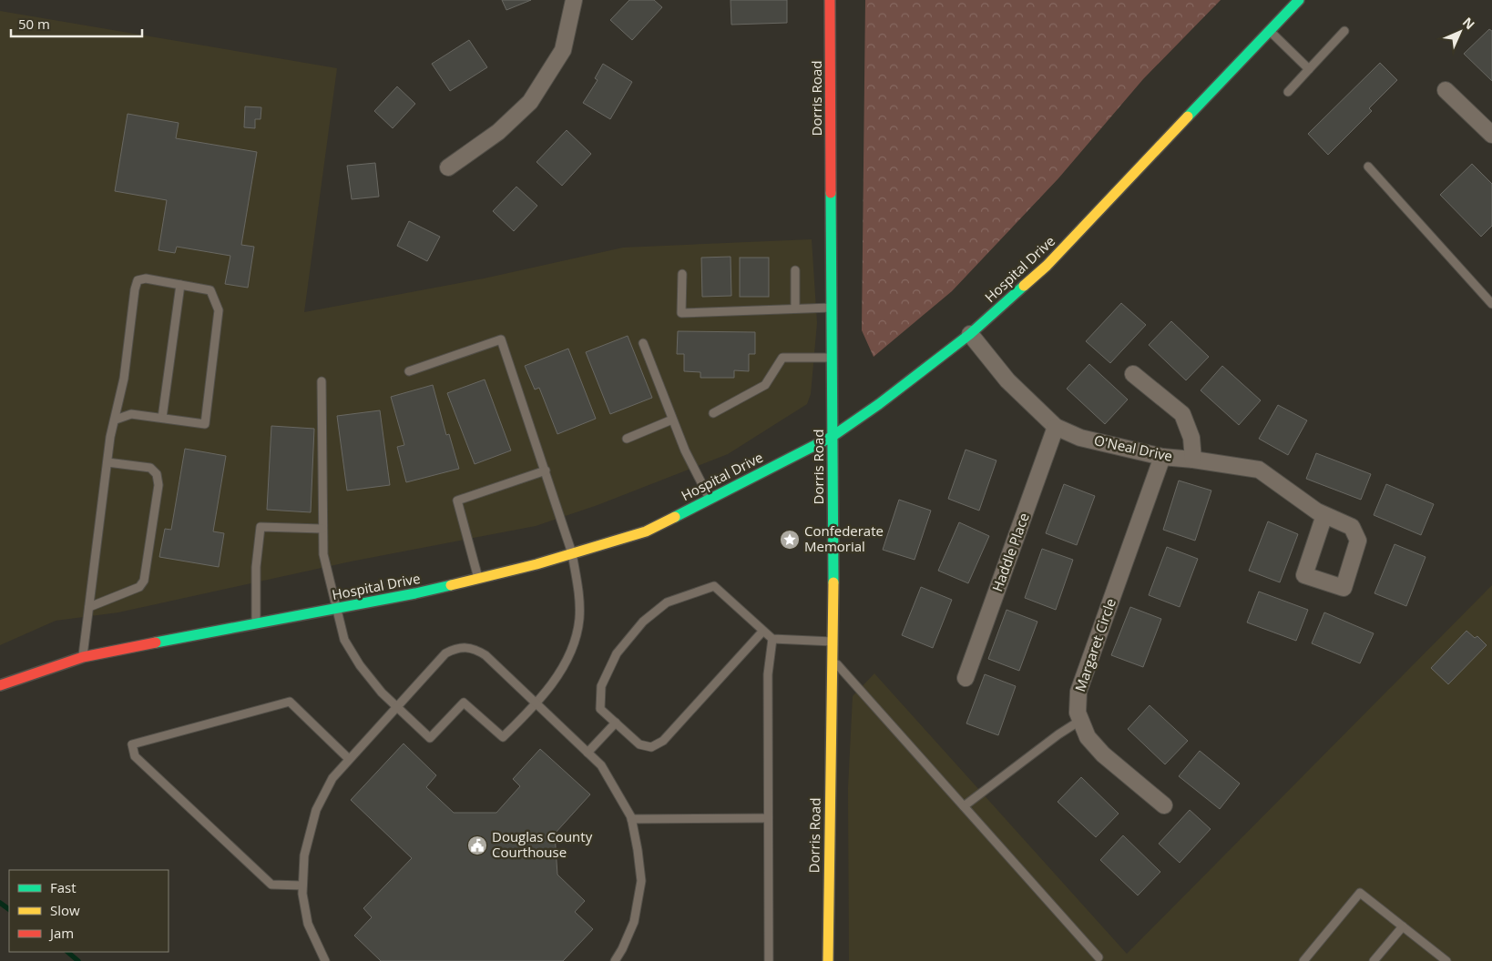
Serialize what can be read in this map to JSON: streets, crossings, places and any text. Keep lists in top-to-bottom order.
{
  "streets": {
    "street": [
      "Dorris Road",
      "Hospital Drive",
      "O'Neal Drive",
      "Haddle Place",
      "Margaret Circle"
    ]
  },
  "crossings": [
    ["Dorris Road", "Hospital Drive"],
    ["Hospital Drive", "O'Neal Drive"],
    ["O'Neal Drive", "Haddle Place"],
    ["O'Neal Drive", "Margaret Circle"]
  ],
  "places": {
    "place": ["Confederate Memorial"],
    "public building": ["Douglas County Courthouse"]
  },
  "legend": ["Fast", "Slow", "Jam"],
  "scale_bar": "50 m",
  "north": "top right"
}
